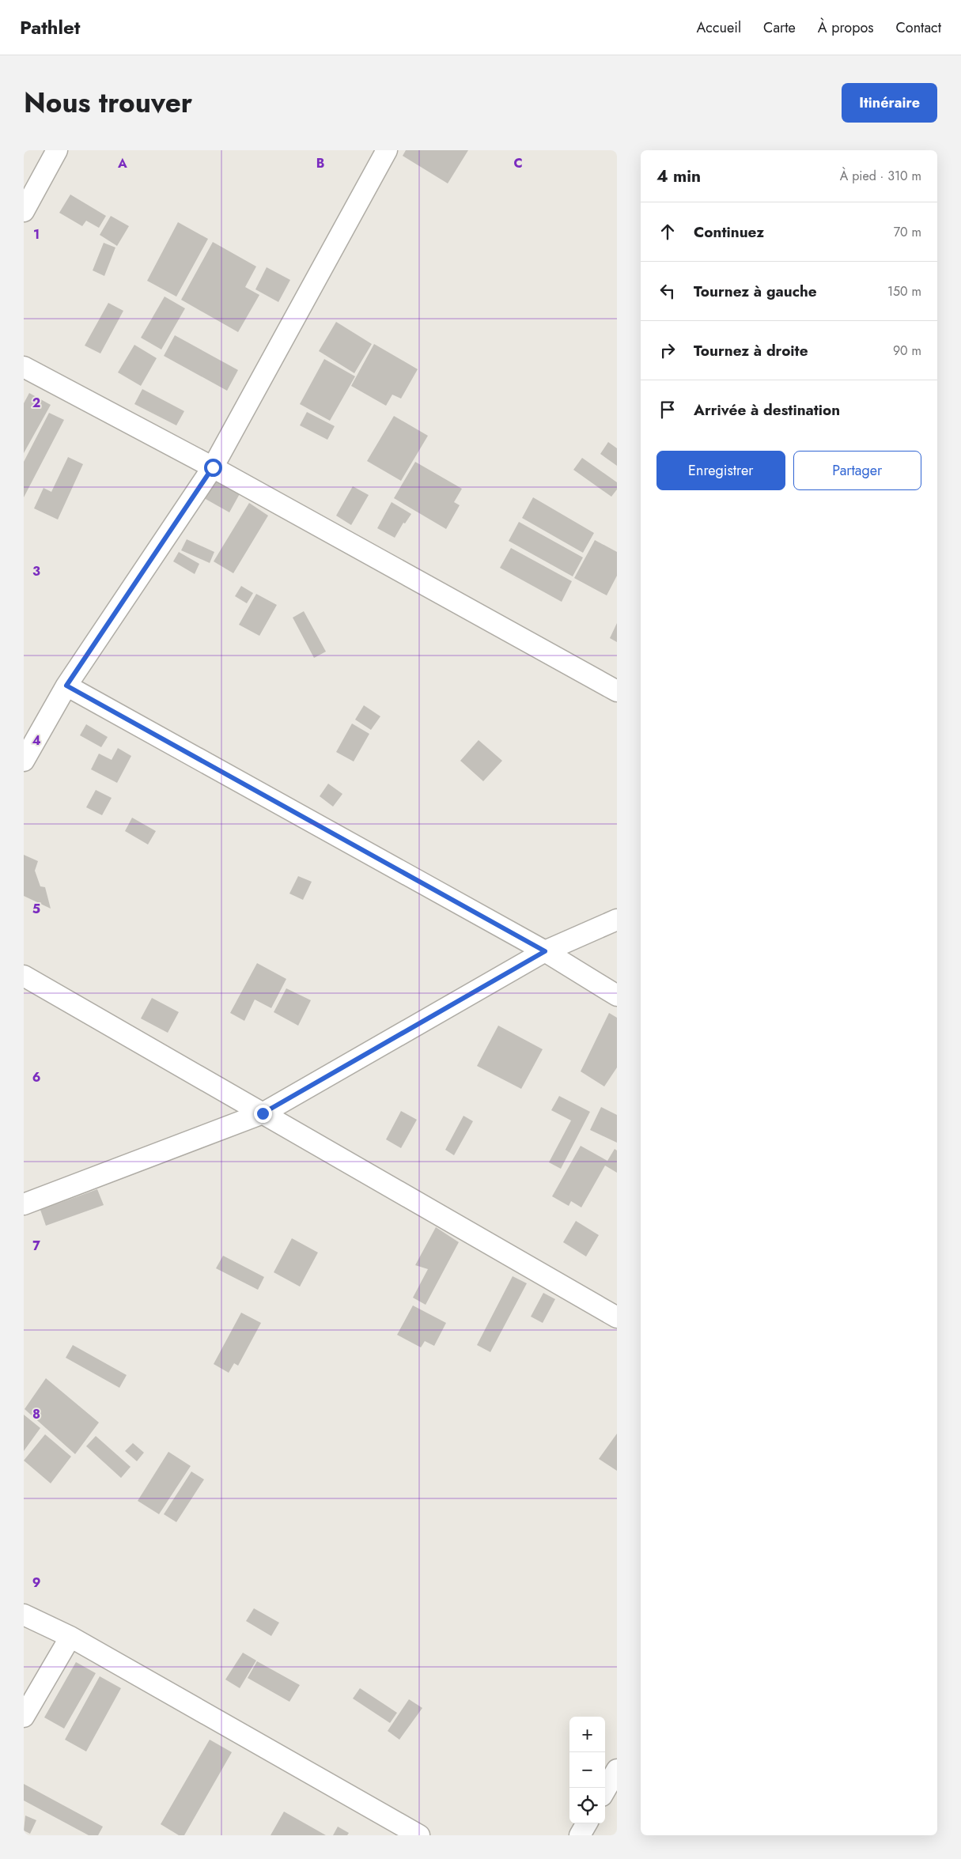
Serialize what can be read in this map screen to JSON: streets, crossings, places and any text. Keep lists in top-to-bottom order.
{
  "page": {
    "header": "Pathlet",
    "nav": [
      "Accueil",
      "Carte",
      "À propos",
      "Contact"
    ],
    "title": "Nous trouver",
    "buttons": [
      "Itinéraire",
      ["Enregistrer", "Partager"]
    ],
    "heading": ["4 min", "À pied · 310 m"],
    "list": [
      ["Continuez", "70 m"],
      ["Tournez à gauche", "150 m"],
      ["Tournez à droite", "90 m"],
      "Arrivée à destination"
    ],
    "map_buttons": ["+", "−"]
  },
  "grid": {
    "columns": ["A", "B", "C"],
    "rows": [
      "1",
      "2",
      "3",
      "4",
      "5",
      "6",
      "7",
      "8",
      "9"
    ]
  }
}
